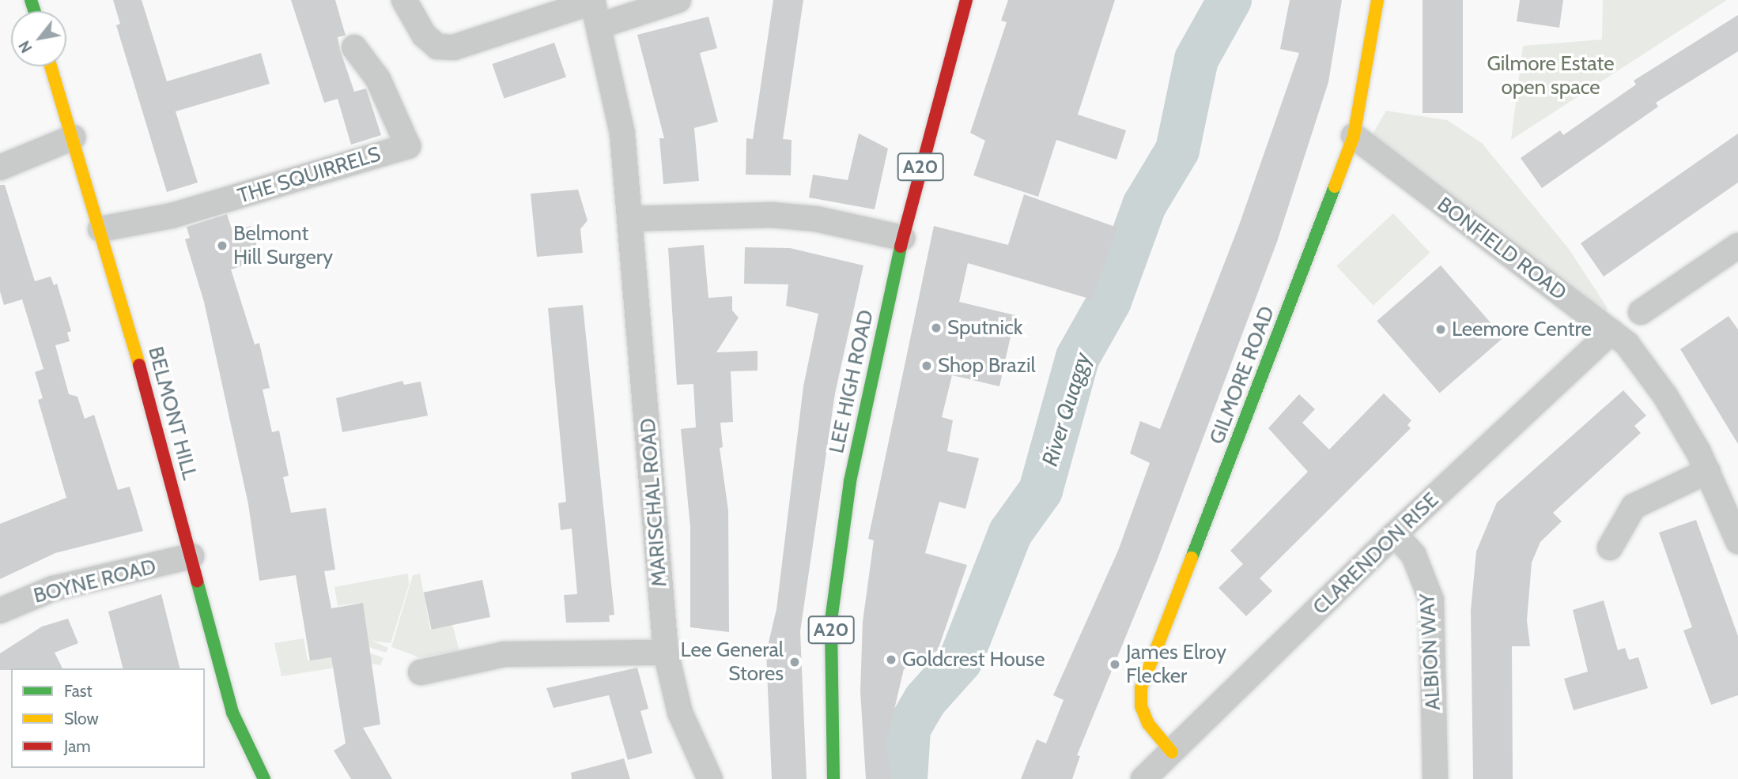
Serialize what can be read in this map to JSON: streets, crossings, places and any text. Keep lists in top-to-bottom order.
{
  "streets": {
    "main road": [
      "A20",
      "GILMORE ROAD",
      "LEE HIGH ROAD",
      "BELMONT HILL"
    ],
    "street": [
      "THE SQUIRRELS",
      "BONFIELD ROAD",
      "MARISCHAL ROAD",
      "CLARENDON RISE",
      "BOYNE ROAD",
      "ALBION WAY"
    ]
  },
  "crossings": [
    ["THE SQUIRRELS", "BELMONT HILL"],
    ["BONFIELD ROAD", "GILMORE ROAD"],
    ["BONFIELD ROAD", "CLARENDON RISE"],
    ["GILMORE ROAD", "CLARENDON RISE"],
    ["BELMONT HILL", "BOYNE ROAD"],
    ["CLARENDON RISE", "ALBION WAY"]
  ],
  "water": ["River Quaggy"],
  "parks": ["Gilmore Estate open space"],
  "places": [
    "Belmont Hill Surgery",
    "Sputnick",
    "Leemore Centre",
    "Shop Brazil",
    "Goldcrest House",
    "Lee General Stores",
    "James Elroy Flecker"
  ],
  "legend": ["Fast", "Slow", "Jam"],
  "north": "bottom left"
}
